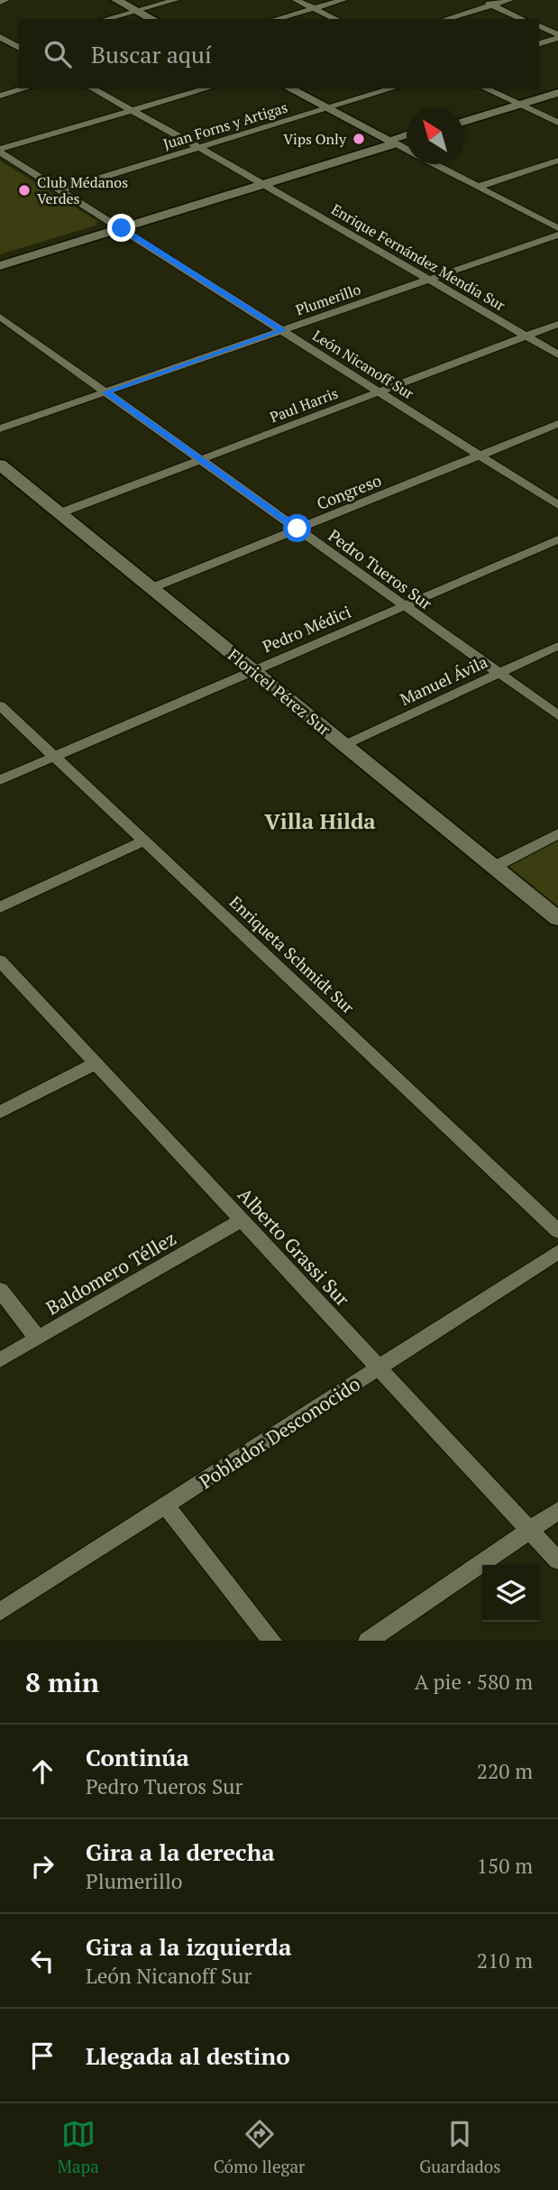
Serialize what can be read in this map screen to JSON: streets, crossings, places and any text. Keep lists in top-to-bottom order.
{
  "streets": {
    "street": [
      "Juan Forns y Artigas",
      "Enrique Fernández Mendía Sur",
      "Plumerillo",
      "León Nicanoff Sur",
      "Paul Harris",
      "Congreso",
      "Pedro Tueros Sur",
      "Pedro Médici",
      "Manuel Ávila",
      "Floricel Pérez Sur",
      "Enriqueta Schmidt Sur",
      "Alberto Grassi Sur",
      "Baldomero Téllez",
      "Poblador Desconocido"
    ]
  },
  "crossings": [
    ["Juan Forns y Artigas", "Enrique Fernández Mendía Sur"],
    ["Juan Forns y Artigas", "León Nicanoff Sur"],
    ["Enrique Fernández Mendía Sur", "Plumerillo"],
    ["Enrique Fernández Mendía Sur", "Paul Harris"],
    ["Plumerillo", "León Nicanoff Sur"],
    ["Plumerillo", "Pedro Tueros Sur"],
    ["León Nicanoff Sur", "Paul Harris"],
    ["León Nicanoff Sur", "Congreso"],
    ["Paul Harris", "Pedro Tueros Sur"],
    ["Paul Harris", "Floricel Pérez Sur"],
    ["Congreso", "Pedro Tueros Sur"],
    ["Congreso", "Floricel Pérez Sur"],
    ["Pedro Tueros Sur", "Pedro Médici"],
    ["Pedro Tueros Sur", "Manuel Ávila"],
    ["Pedro Médici", "Floricel Pérez Sur"],
    ["Pedro Médici", "Enriqueta Schmidt Sur"],
    ["Manuel Ávila", "Floricel Pérez Sur"],
    ["Alberto Grassi Sur", "Baldomero Téllez"],
    ["Alberto Grassi Sur", "Poblador Desconocido"]
  ],
  "districts": ["Villa Hilda"],
  "places": ["Vips Only", "Club Médanos Verdes"],
  "north": "top left",
  "page": {
    "search": "Buscar aquí",
    "heading": ["8 min", "A pie · 580 m"],
    "list": [
      ["Continúa", "Pedro Tueros Sur", "220 m"],
      ["Gira a la derecha", "Plumerillo", "150 m"],
      ["Gira a la izquierda", "León Nicanoff Sur", "210 m"],
      "Llegada al destino"
    ],
    "nav": ["Mapa", "Cómo llegar", "Guardados"]
  }
}
